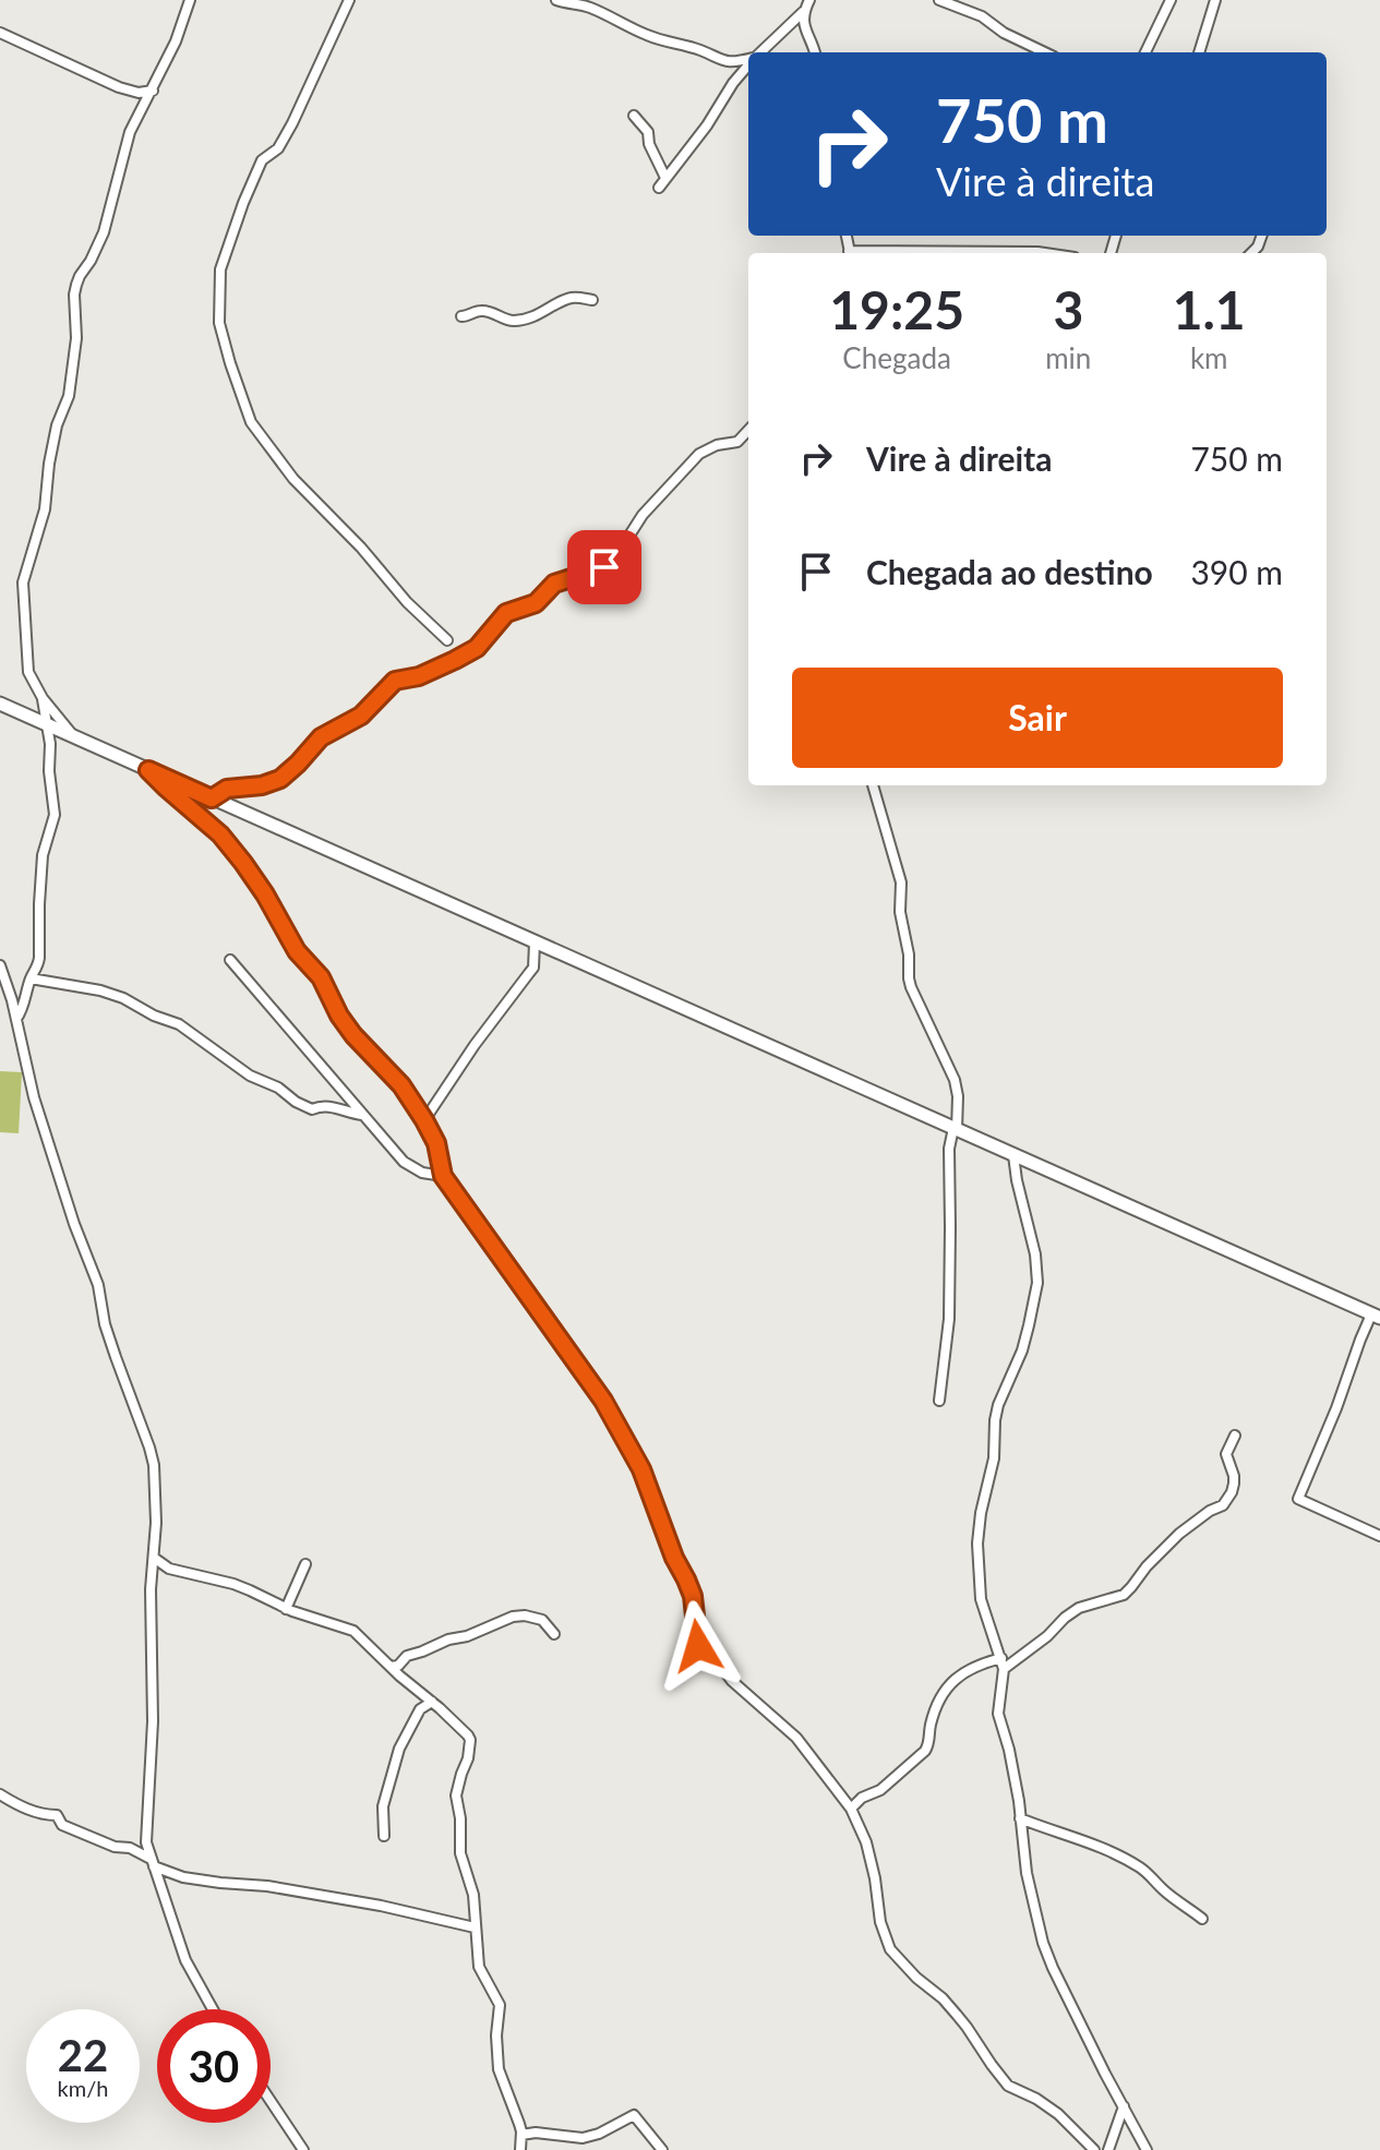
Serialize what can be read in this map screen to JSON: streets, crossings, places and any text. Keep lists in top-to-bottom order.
{
  "page": {
    "turn": ["750 m", "Vire à direita"],
    "eta": [
      "19:25",
      "Chegada",
      "3",
      "min",
      "1.1",
      "km"
    ],
    "list": [
      {
        "name": "Vire à direita",
        "value": "750 m"
      },
      {
        "name": "Chegada ao destino",
        "value": "390 m"
      }
    ],
    "buttons": "Sair",
    "speed": "22 km/h",
    "limit": "30"
  }
}
